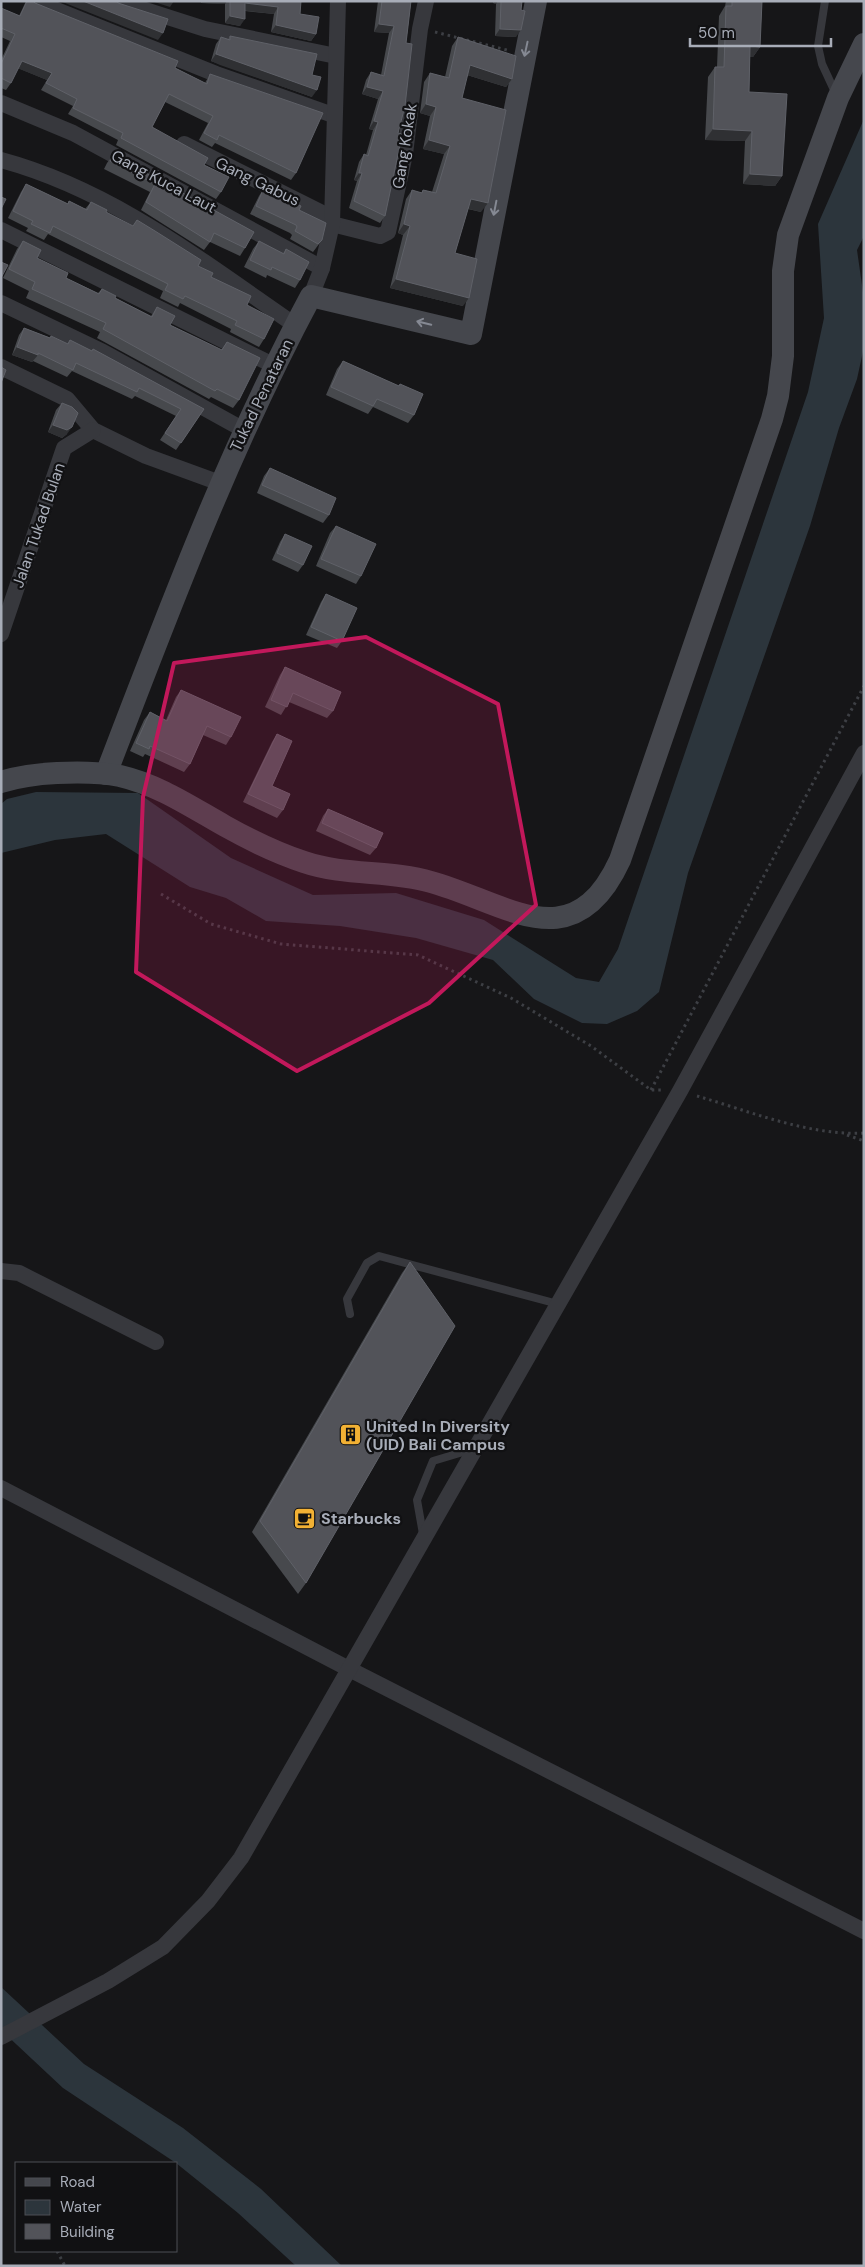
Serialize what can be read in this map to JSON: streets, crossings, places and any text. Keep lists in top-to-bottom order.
{
  "streets": {
    "street": [
      "Gang Kokak",
      "Gang Kuca Laut",
      "Gang Gabus",
      "Tukad Penataran",
      "Jalan Tukad Bulan"
    ]
  },
  "crossings": [
    ["Gang Kokak", "Gang Gabus"],
    ["Gang Kokak", "Tukad Penataran"],
    ["Gang Kuca Laut", "Tukad Penataran"],
    ["Gang Gabus", "Tukad Penataran"]
  ],
  "places": {
    "building": ["United In Diversity (UID) Bali Campus"],
    "cafe": ["Starbucks"]
  },
  "legend": ["Road", "Water", "Building"],
  "scale_bar": "50 m"
}
